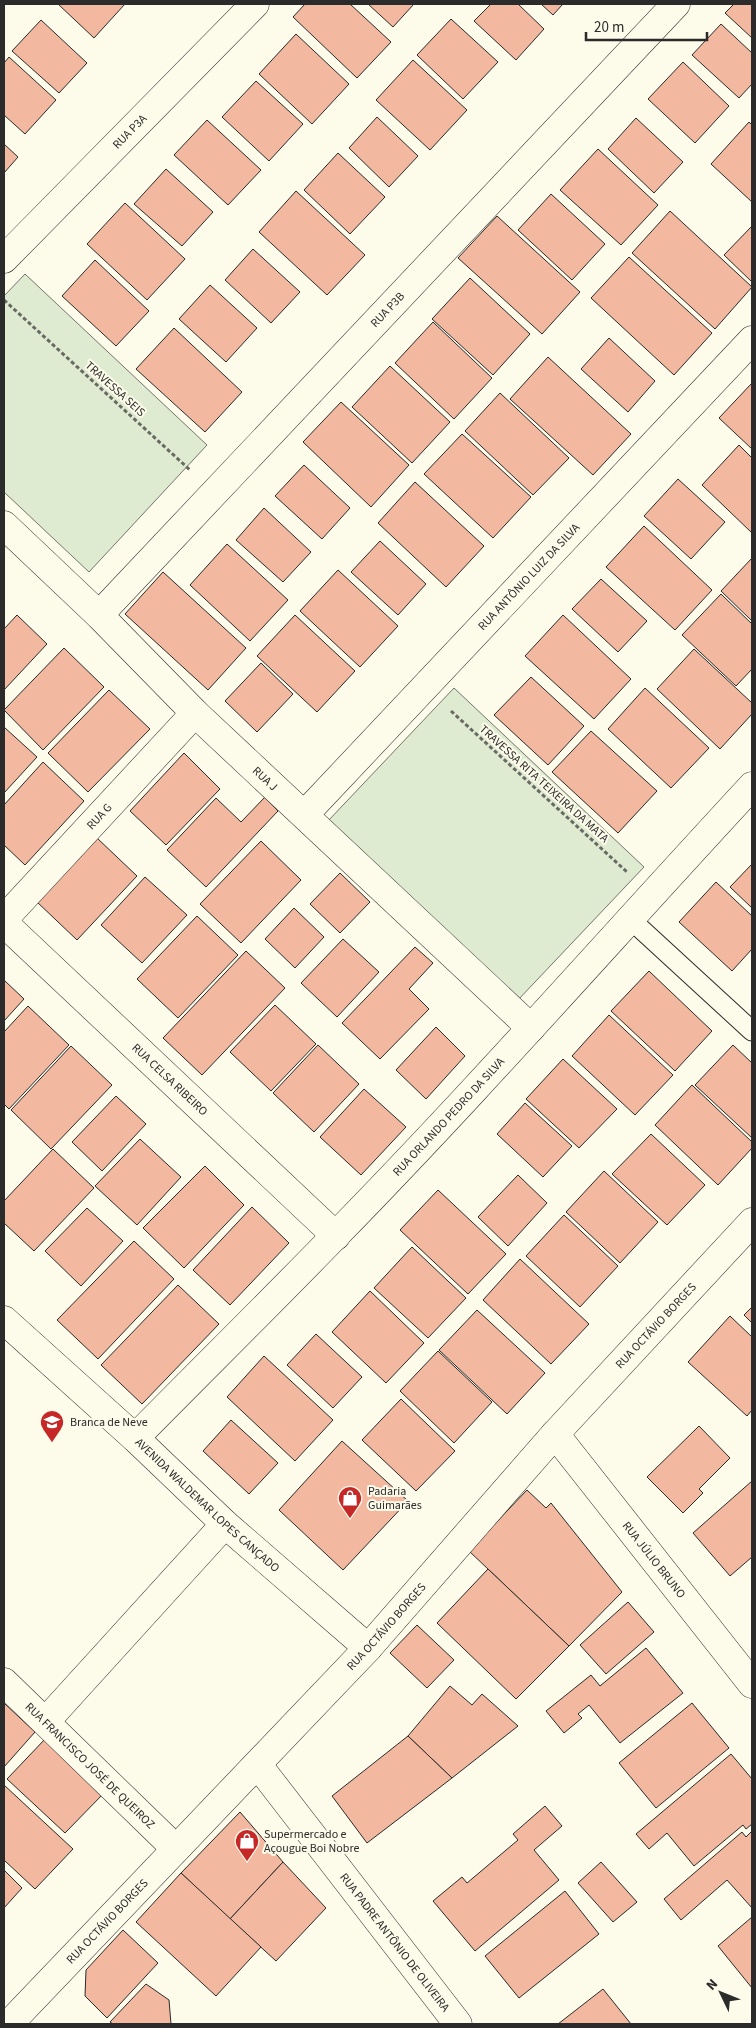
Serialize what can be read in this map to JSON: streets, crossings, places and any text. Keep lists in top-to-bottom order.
{
  "streets": {
    "street": [
      "RUA P3A",
      "RUA P3B",
      "RUA ANTÔNIO LUIZ DA SILVA",
      "RUA J",
      "RUA G",
      "RUA CELSA RIBEIRO",
      "RUA ORLANDO PEDRO DA SILVA",
      "RUA OCTÁVIO BORGES",
      "AVENIDA WALDEMAR LOPES CANÇADO",
      "RUA JÚLIO BRUNO",
      "RUA FRANCISCO JOSÉ DE QUEIROZ",
      "RUA PADRE ANTÔNIO DE OLIVEIRA"
    ],
    "path": ["TRAVESSA SEIS", "TRAVESSA RITA TEIXEIRA DA MATA"]
  },
  "crossings": [
    ["RUA P3B", "TRAVESSA SEIS"],
    ["RUA P3B", "RUA J"],
    ["RUA ANTÔNIO LUIZ DA SILVA", "RUA J"],
    ["RUA ANTÔNIO LUIZ DA SILVA", "TRAVESSA RITA TEIXEIRA DA MATA"],
    ["RUA J", "RUA G"],
    ["RUA J", "RUA ORLANDO PEDRO DA SILVA"],
    ["TRAVESSA RITA TEIXEIRA DA MATA", "RUA ORLANDO PEDRO DA SILVA"],
    ["RUA CELSA RIBEIRO", "RUA ORLANDO PEDRO DA SILVA"],
    ["RUA ORLANDO PEDRO DA SILVA", "AVENIDA WALDEMAR LOPES CANÇADO"],
    ["RUA OCTÁVIO BORGES", "AVENIDA WALDEMAR LOPES CANÇADO"],
    ["RUA OCTÁVIO BORGES", "RUA JÚLIO BRUNO"],
    ["RUA OCTÁVIO BORGES", "RUA FRANCISCO JOSÉ DE QUEIROZ"],
    ["RUA OCTÁVIO BORGES", "RUA PADRE ANTÔNIO DE OLIVEIRA"]
  ],
  "places": {
    "school or university": ["Branca de Neve"],
    "shop": ["Padaria Guimarães", "Supermercado e Açougue Boi Nobre"]
  },
  "scale_bar": "20 m",
  "north": "top left"
}
